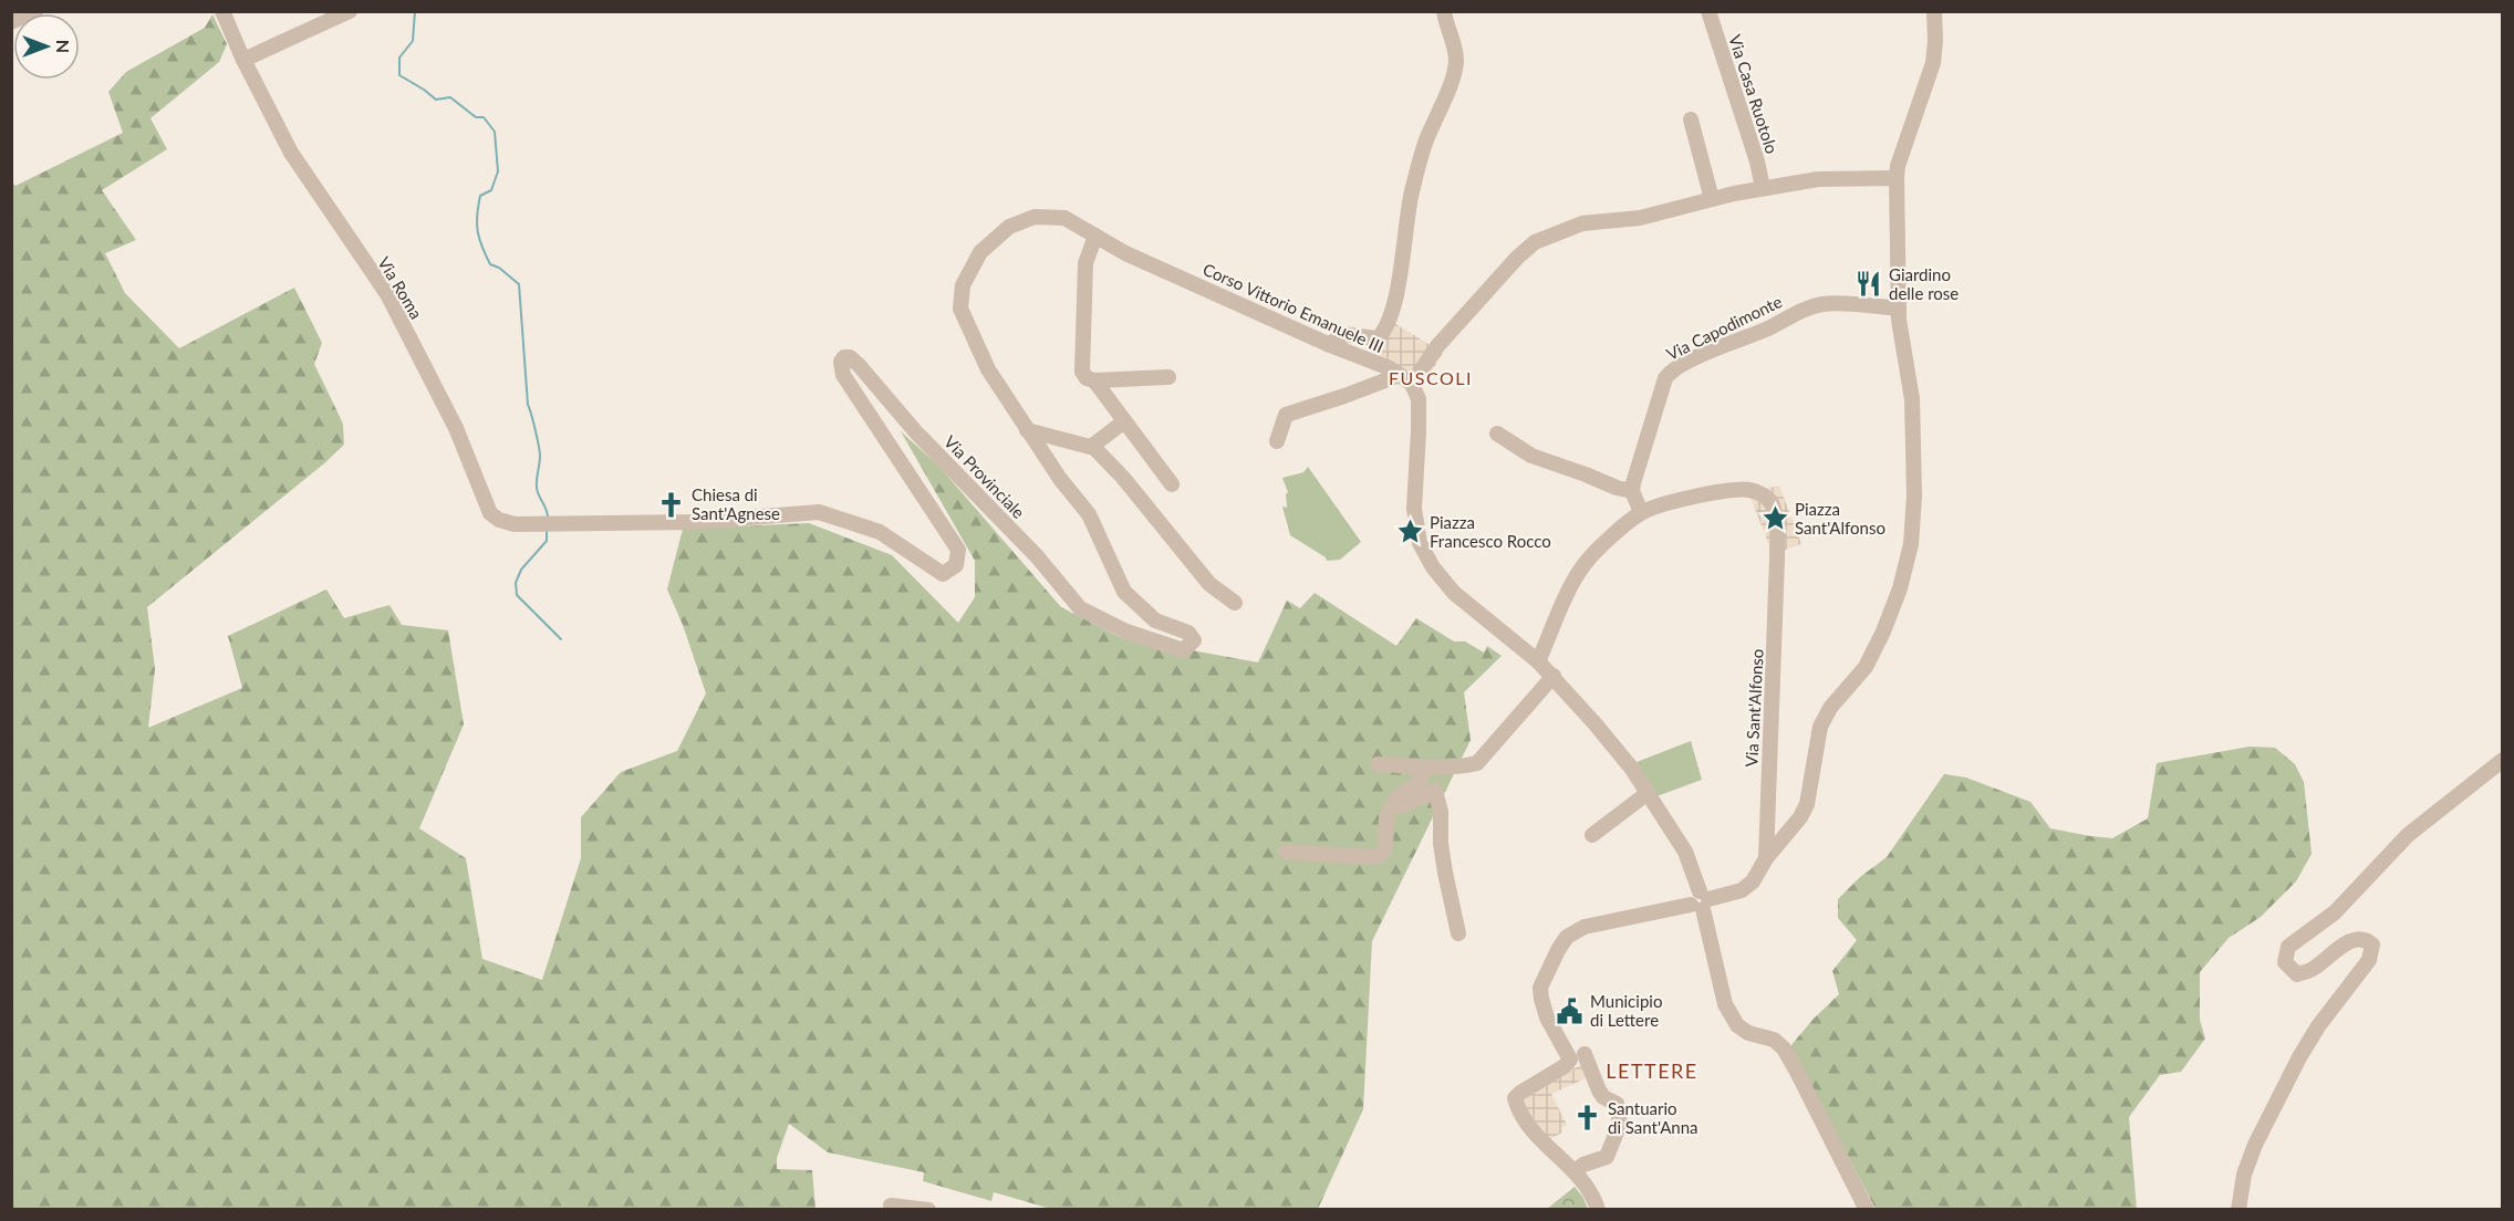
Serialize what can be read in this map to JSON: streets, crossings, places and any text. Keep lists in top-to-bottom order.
{
  "streets": {
    "street": [
      "Via Casa Ruotolo",
      "Via Roma",
      "Corso Vittorio Emanuele III",
      "Via Capodimonte",
      "Via Provinciale",
      "Via Sant'Alfonso"
    ]
  },
  "crossings": [
    ["Via Roma", "Via Provinciale"],
    ["Corso Vittorio Emanuele III", "Via Provinciale"]
  ],
  "districts": ["FUSCOLI", "LETTERE"],
  "places": {
    "restaurant": ["Giardino delle rose"],
    "church": ["Chiesa di Sant'Agnese", "Santuario di Sant'Anna"],
    "place": ["Piazza Sant'Alfonso", "Piazza Francesco Rocco"],
    "public building": ["Municipio di Lettere"]
  },
  "north": "right"
}
